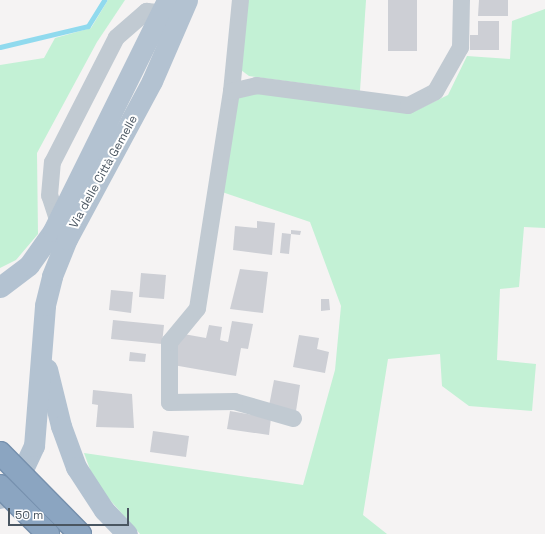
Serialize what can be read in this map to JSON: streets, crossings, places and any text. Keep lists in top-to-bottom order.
{
  "streets": {
    "main road": ["Via delle Città Gemelle"]
  },
  "scale_bar": "50 m"
}
